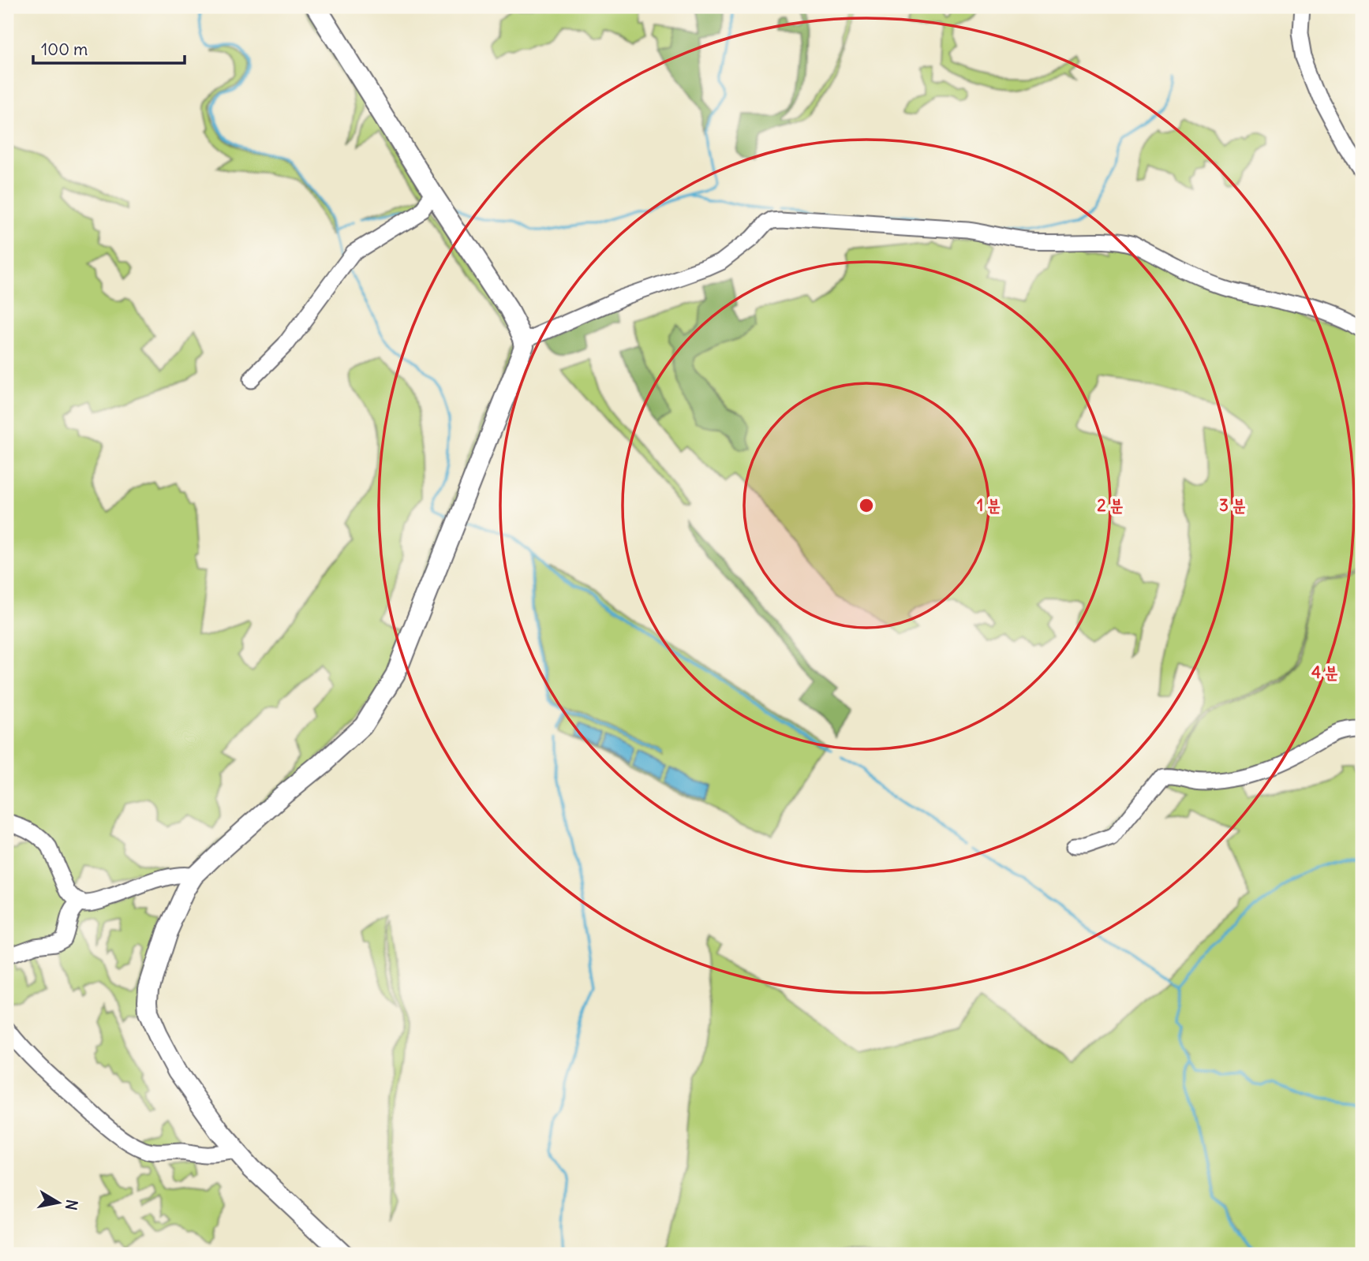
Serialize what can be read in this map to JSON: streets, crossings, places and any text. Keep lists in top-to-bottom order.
{
  "scale_bar": "100 m",
  "north": "right",
  "rings": [
    "1 분",
    "2 분",
    "3 분",
    "4 분"
  ]
}
